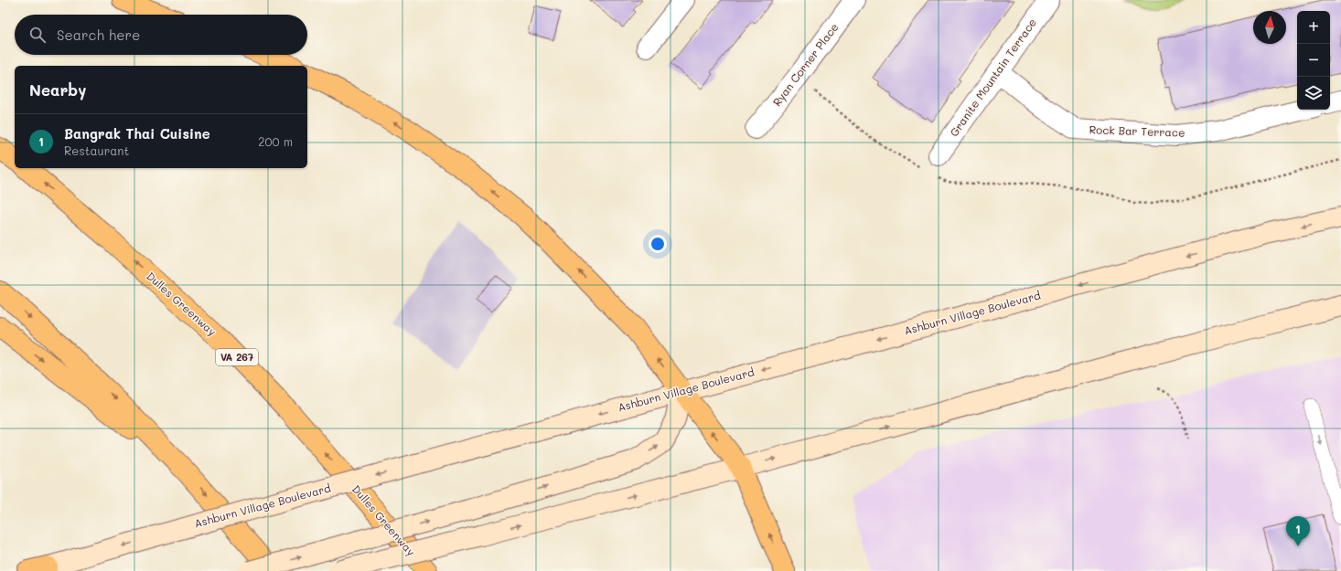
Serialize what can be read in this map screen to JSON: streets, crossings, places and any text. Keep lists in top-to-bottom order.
{
  "streets": {
    "highway": ["Dulles Greenway", "VA 267"],
    "main road": ["Ashburn Village Boulevard"],
    "street": ["Ryan Corner Place", "Granite Mountain Terrace", "Rock Bar Terrace"]
  },
  "crossings": [
    ["Granite Mountain Terrace", "Rock Bar Terrace"]
  ],
  "north": "top",
  "page": {
    "map_buttons": ["+", "−"],
    "search": "Search here",
    "heading": "Nearby",
    "list": [
      {
        "mark": "1",
        "name": "Bangrak Thai Cuisine",
        "note": "Restaurant",
        "value": "200 m"
      }
    ],
    "pins": "1"
  }
}
